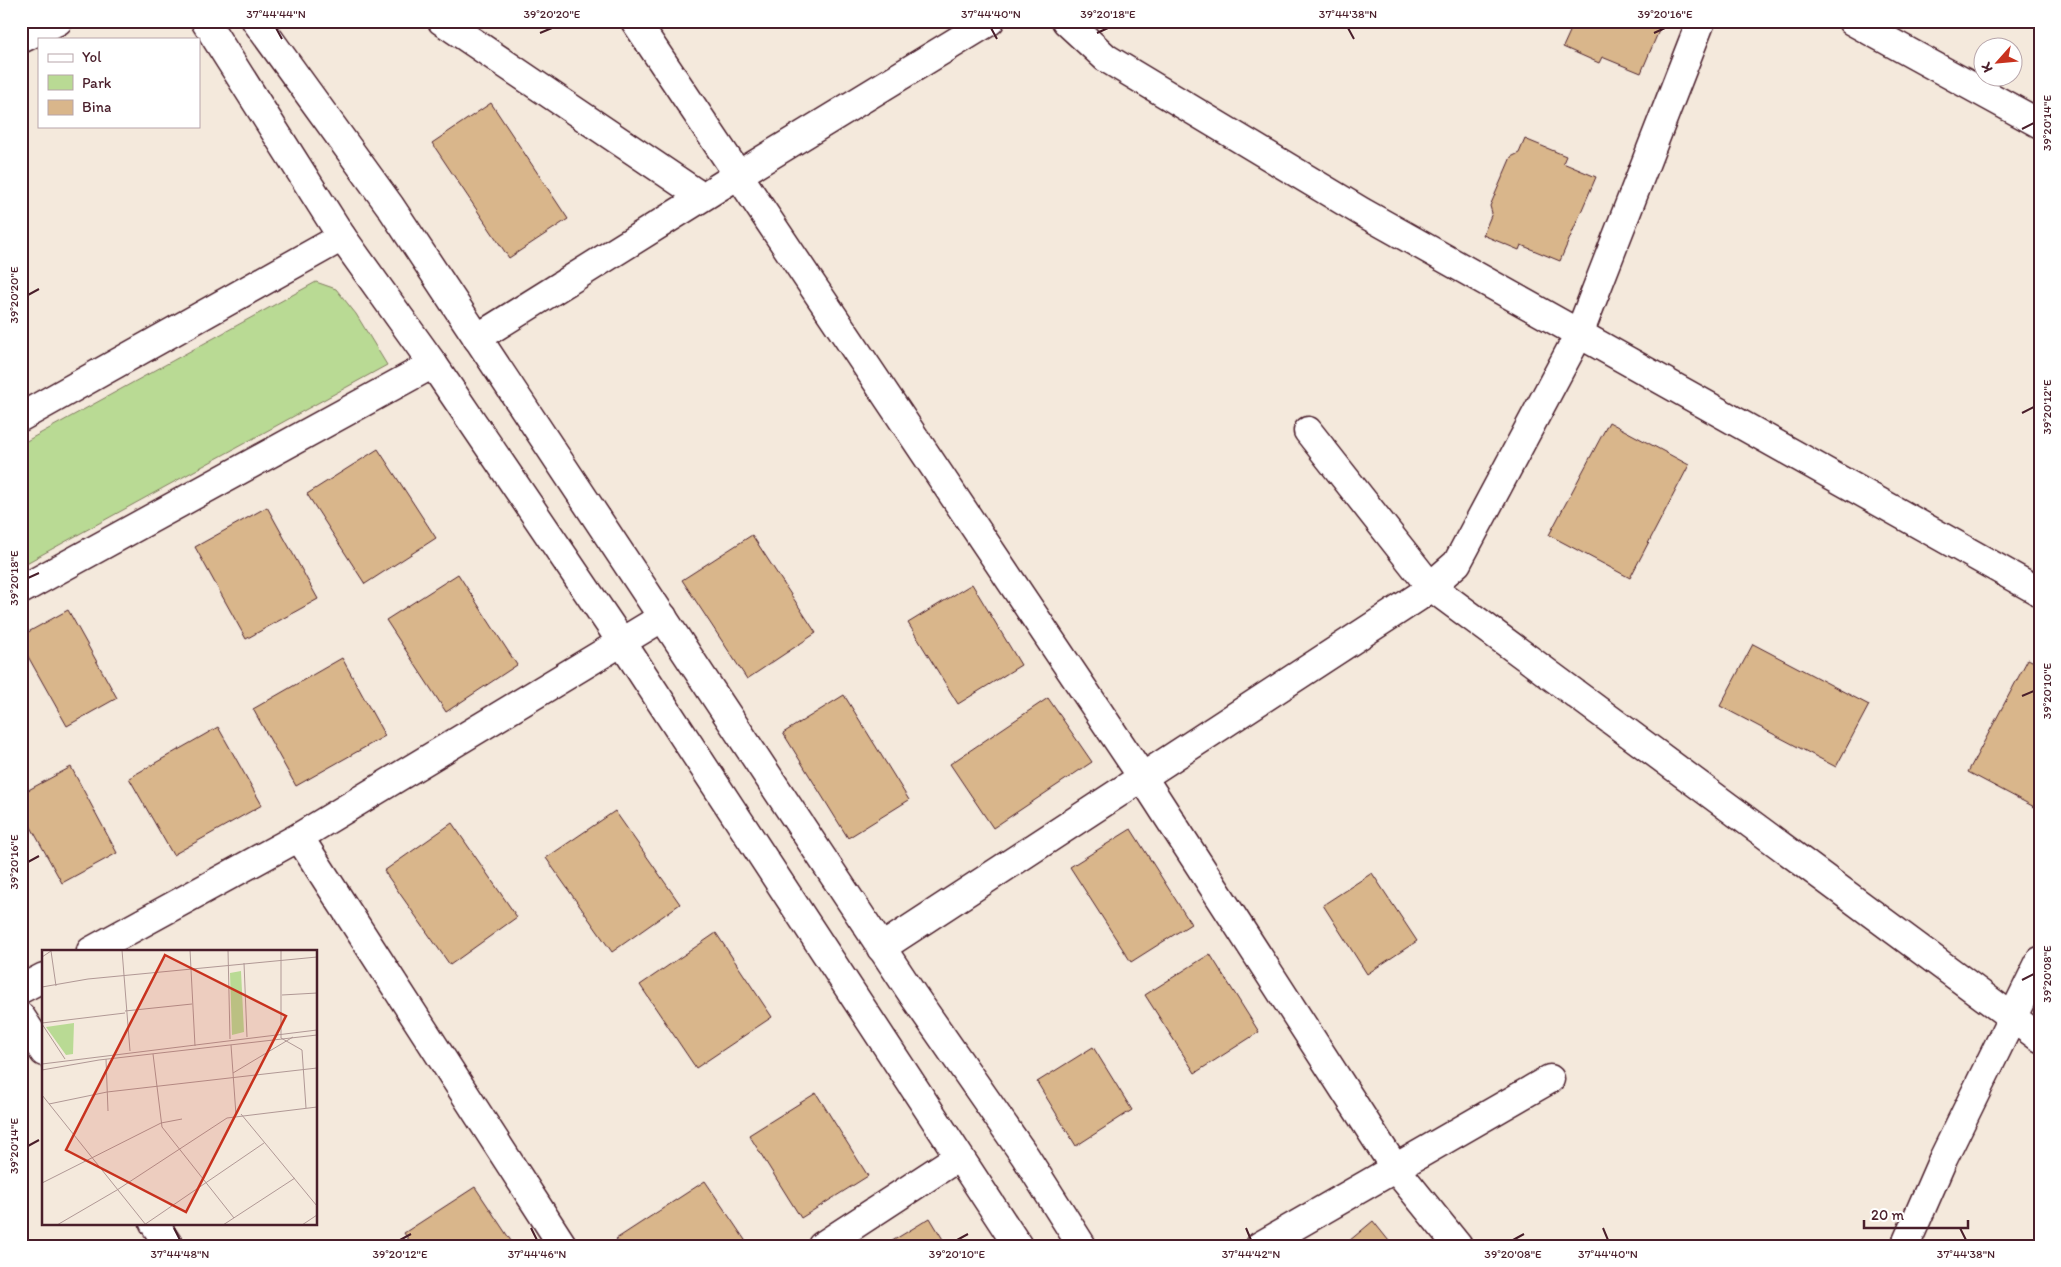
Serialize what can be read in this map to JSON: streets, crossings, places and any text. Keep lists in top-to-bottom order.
{
  "legend": ["Yol", "Park", "Bina"],
  "scale_bar": "20 m",
  "north": "bottom left",
  "coordinates": [
    "37°44'44\"N",
    "39°20'20\"E",
    "37°44'40\"N",
    "39°20'18\"E",
    "37°44'38\"N",
    "39°20'16\"E",
    "39°20'14\"E",
    "39°20'12\"E",
    "39°20'10\"E",
    "39°20'08\"E",
    "37°44'48\"N",
    "37°44'46\"N",
    "37°44'42\"N"
  ]
}
